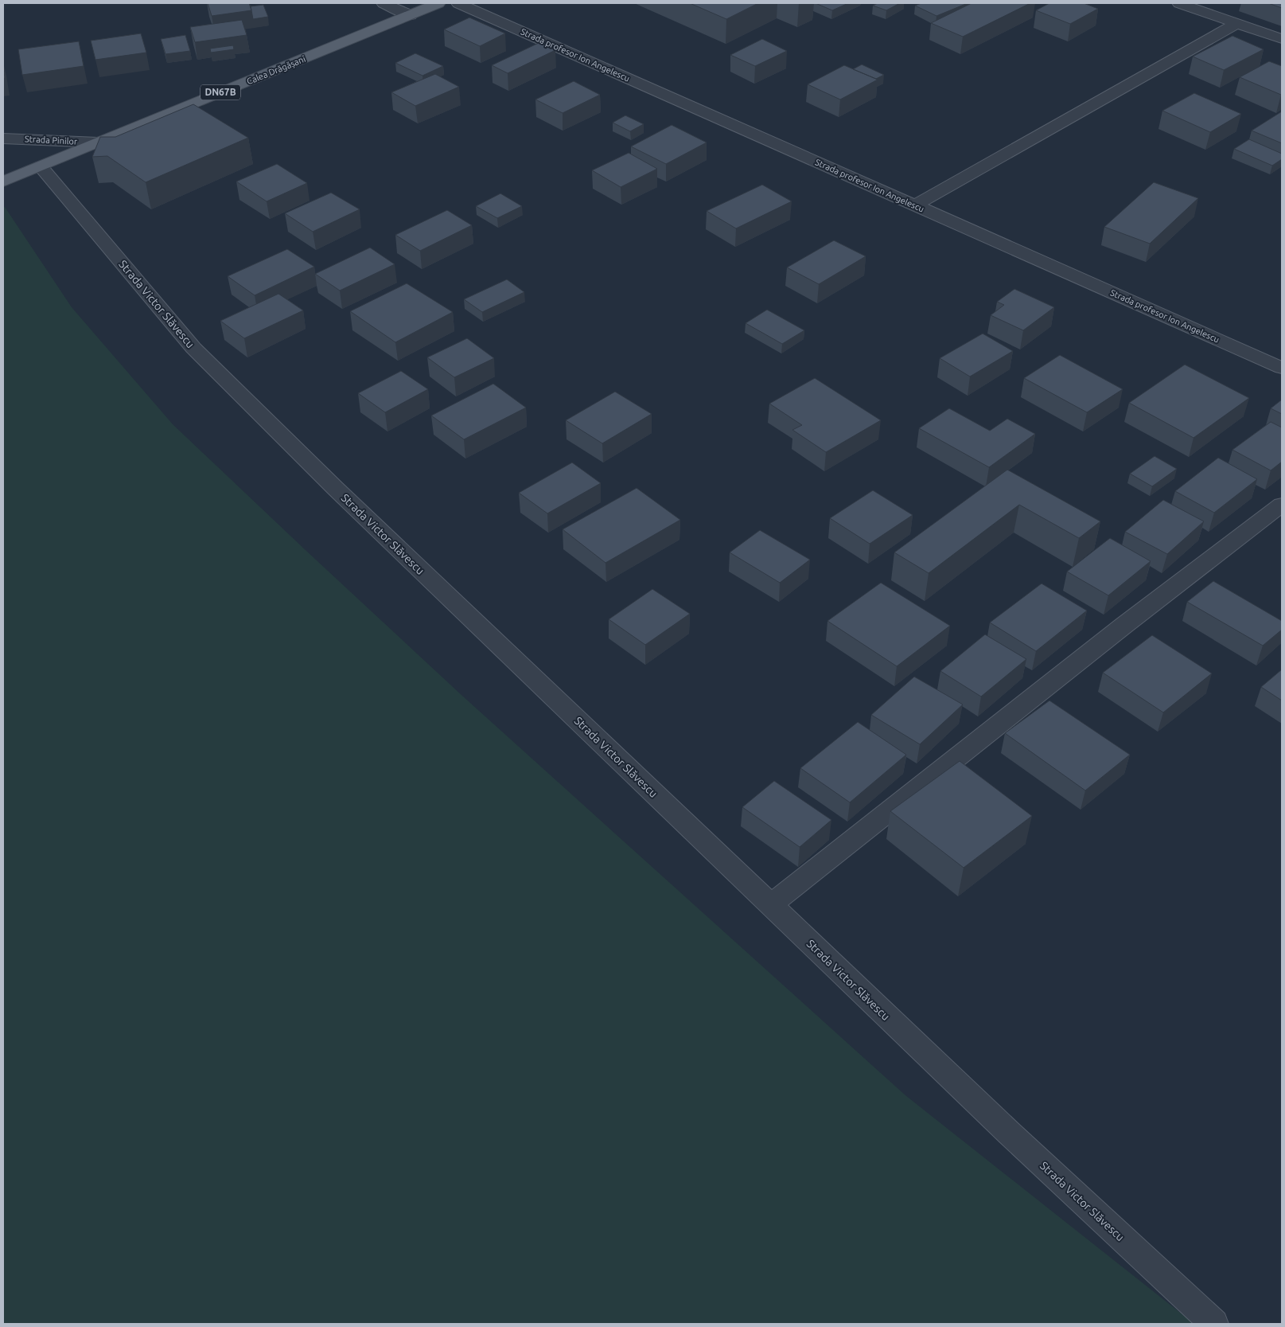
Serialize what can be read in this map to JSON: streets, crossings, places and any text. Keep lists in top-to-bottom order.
{
  "streets": {
    "main road": ["Calea Drăgășani", "DN67B"],
    "street": ["Strada profesor Ion Angelescu", "Strada Pinilor", "Strada Victor Slăvescu"]
  },
  "crossings": [
    ["Calea Drăgășani", "Strada Pinilor"],
    ["Calea Drăgășani", "Strada Victor Slăvescu"]
  ]
}
